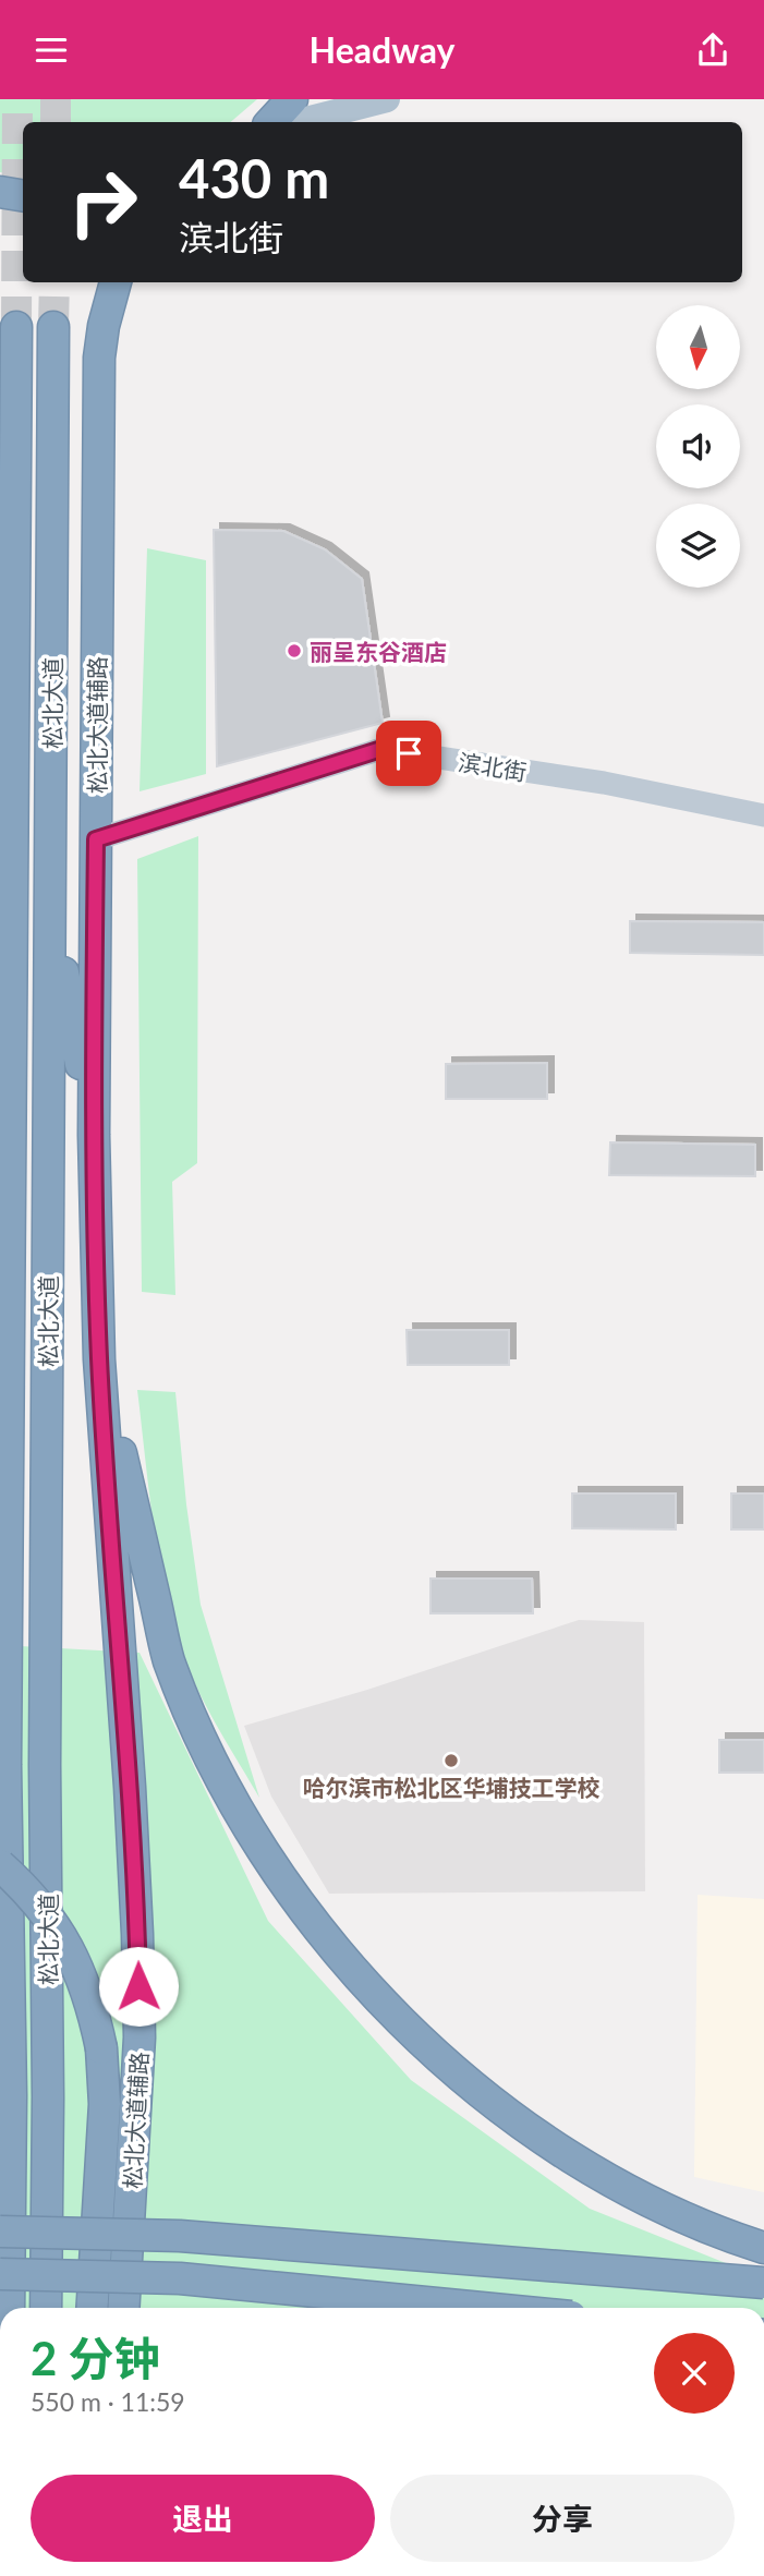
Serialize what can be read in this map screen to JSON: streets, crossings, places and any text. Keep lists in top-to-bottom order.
{
  "streets": {
    "highway": ["松北大道", "松北大道辅路"],
    "street": ["滨北街"]
  },
  "crossings": [
    ["松北大道辅路", "滨北街"]
  ],
  "places": ["丽呈东谷酒店", "哈尔滨市松北区华埔技工学校"],
  "north": "bottom",
  "page": {
    "header": "Headway",
    "turn": ["430 m", "滨北街"],
    "heading": ["2 分钟", "550 m · 11:59"],
    "buttons": ["退出", "分享"]
  }
}
